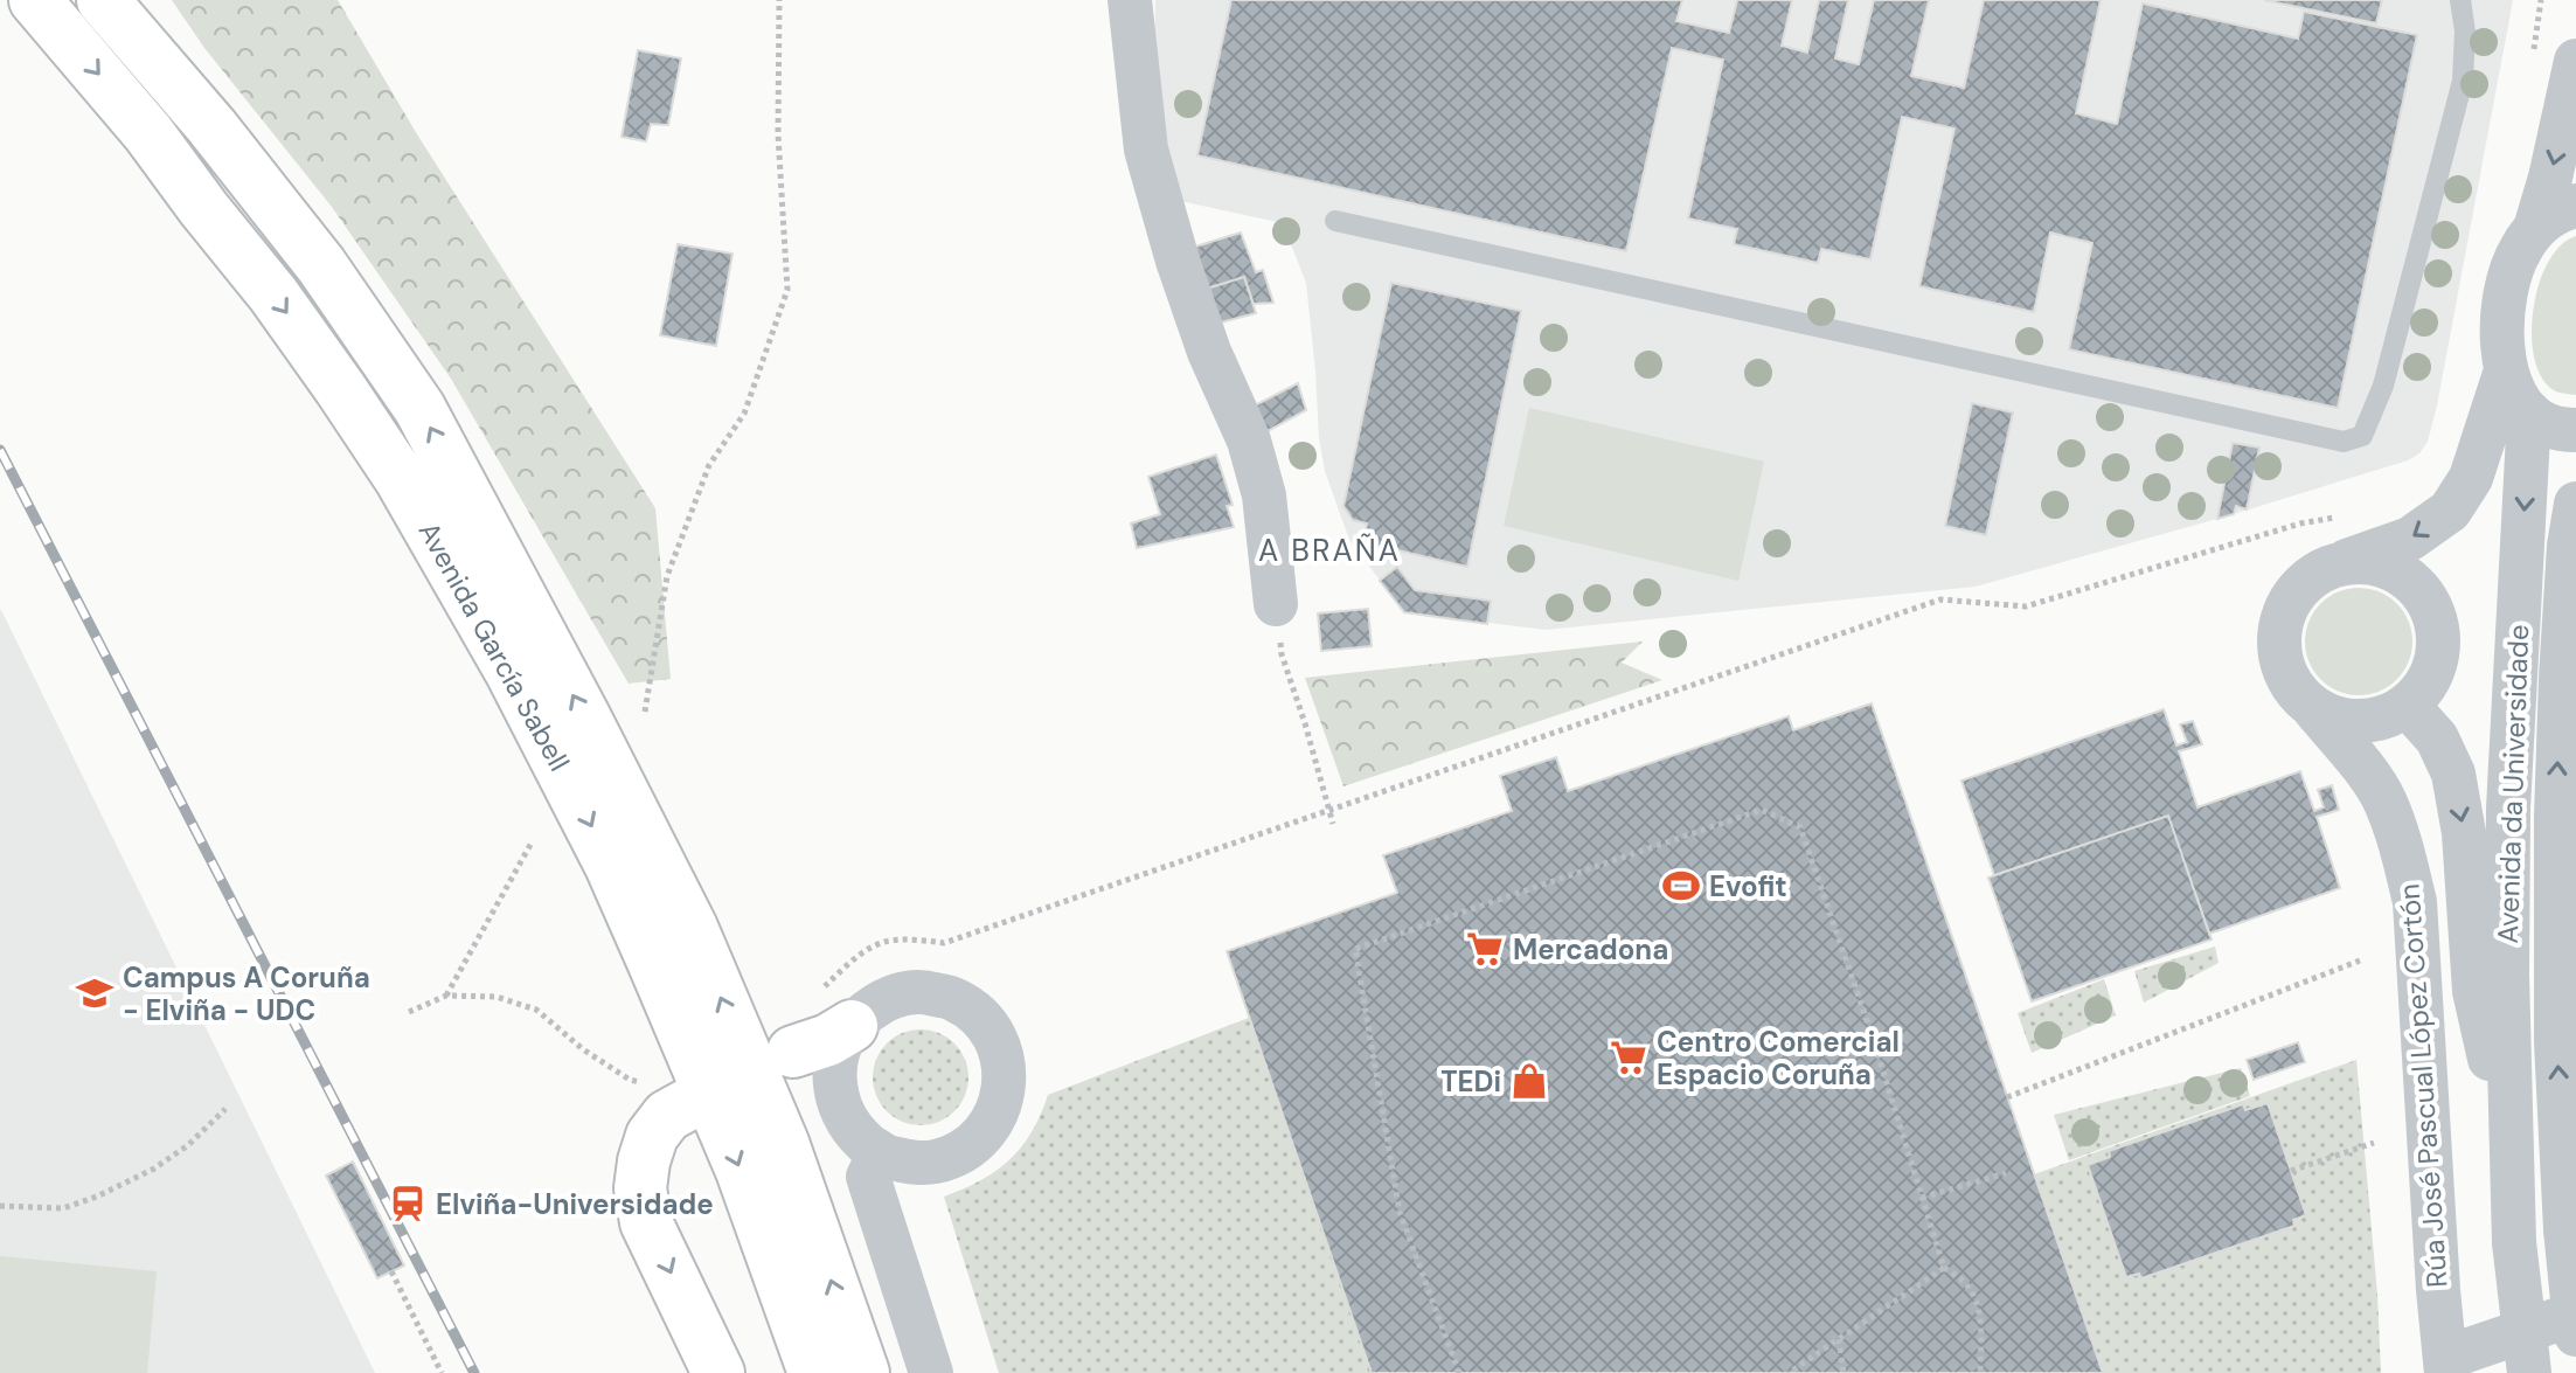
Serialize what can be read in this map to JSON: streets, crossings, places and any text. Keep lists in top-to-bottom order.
{
  "streets": {
    "main road": ["Avenida García Sabell"],
    "street": ["Avenida da Universidade", "Rúa José Pascual López Cortón"]
  },
  "crossings": [
    ["Avenida da Universidade", "Rúa José Pascual López Cortón"]
  ],
  "districts": ["A BRAÑA"],
  "places": {
    "sports": ["Evofit"],
    "supermarket": ["Mercadona", "Centro Comercial Espacio Coruña"],
    "school or university": ["Campus A Coruña - Elviña - UDC"],
    "shop": ["TEDi"],
    "station": ["Elviña-Universidade"]
  }
}
